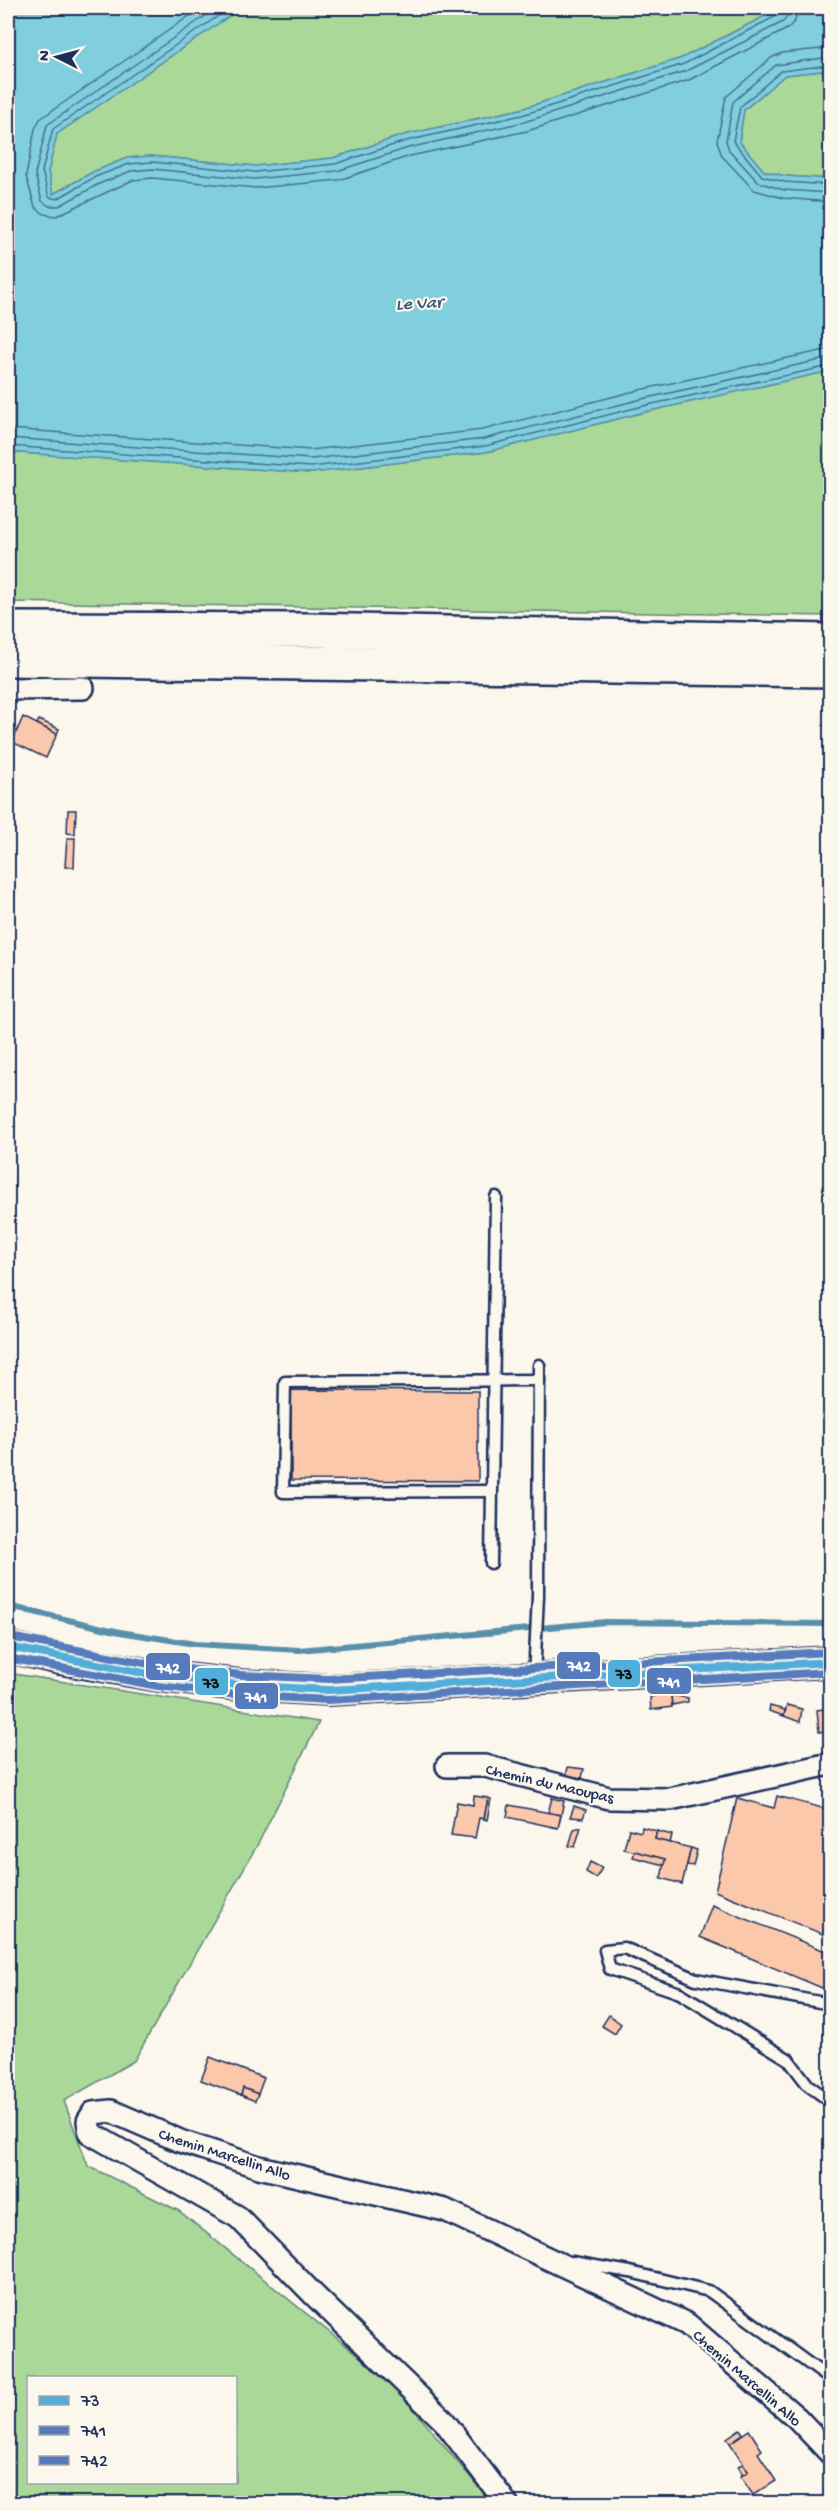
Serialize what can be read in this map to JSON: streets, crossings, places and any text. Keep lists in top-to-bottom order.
{
  "streets": {
    "street": ["Chemin du Maoupas", "Chemin Marcellin Allo"]
  },
  "water": ["Le Var"],
  "lines": ["transit line 742", "transit line 73", "transit line 741"],
  "legend": ["73", "741", "742"],
  "north": "left"
}
